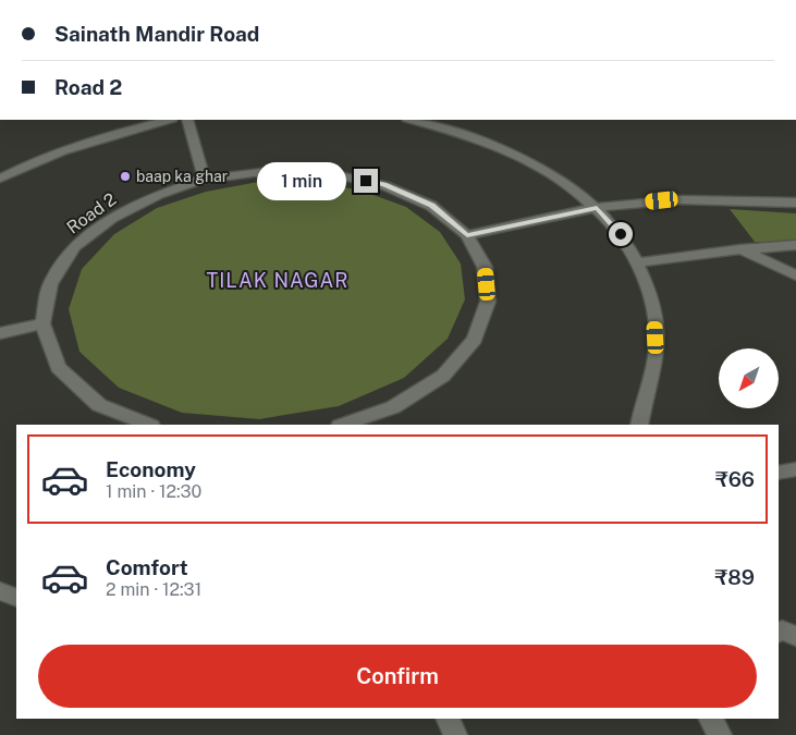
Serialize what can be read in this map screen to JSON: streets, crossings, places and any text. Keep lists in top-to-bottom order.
{
  "streets": {
    "street": ["Road 2"]
  },
  "districts": ["TILAK NAGAR"],
  "places": ["baap ka ghar"],
  "north": "bottom left",
  "page": {
    "banner": ["Sainath Mandir Road", "Road 2"],
    "bubble": "1 min",
    "list": [
      {
        "name": "Economy",
        "note": "1 min · 12:30",
        "value": "₹66"
      },
      {
        "name": "Comfort",
        "note": "2 min · 12:31",
        "value": "₹89"
      }
    ],
    "buttons": "Confirm"
  }
}
